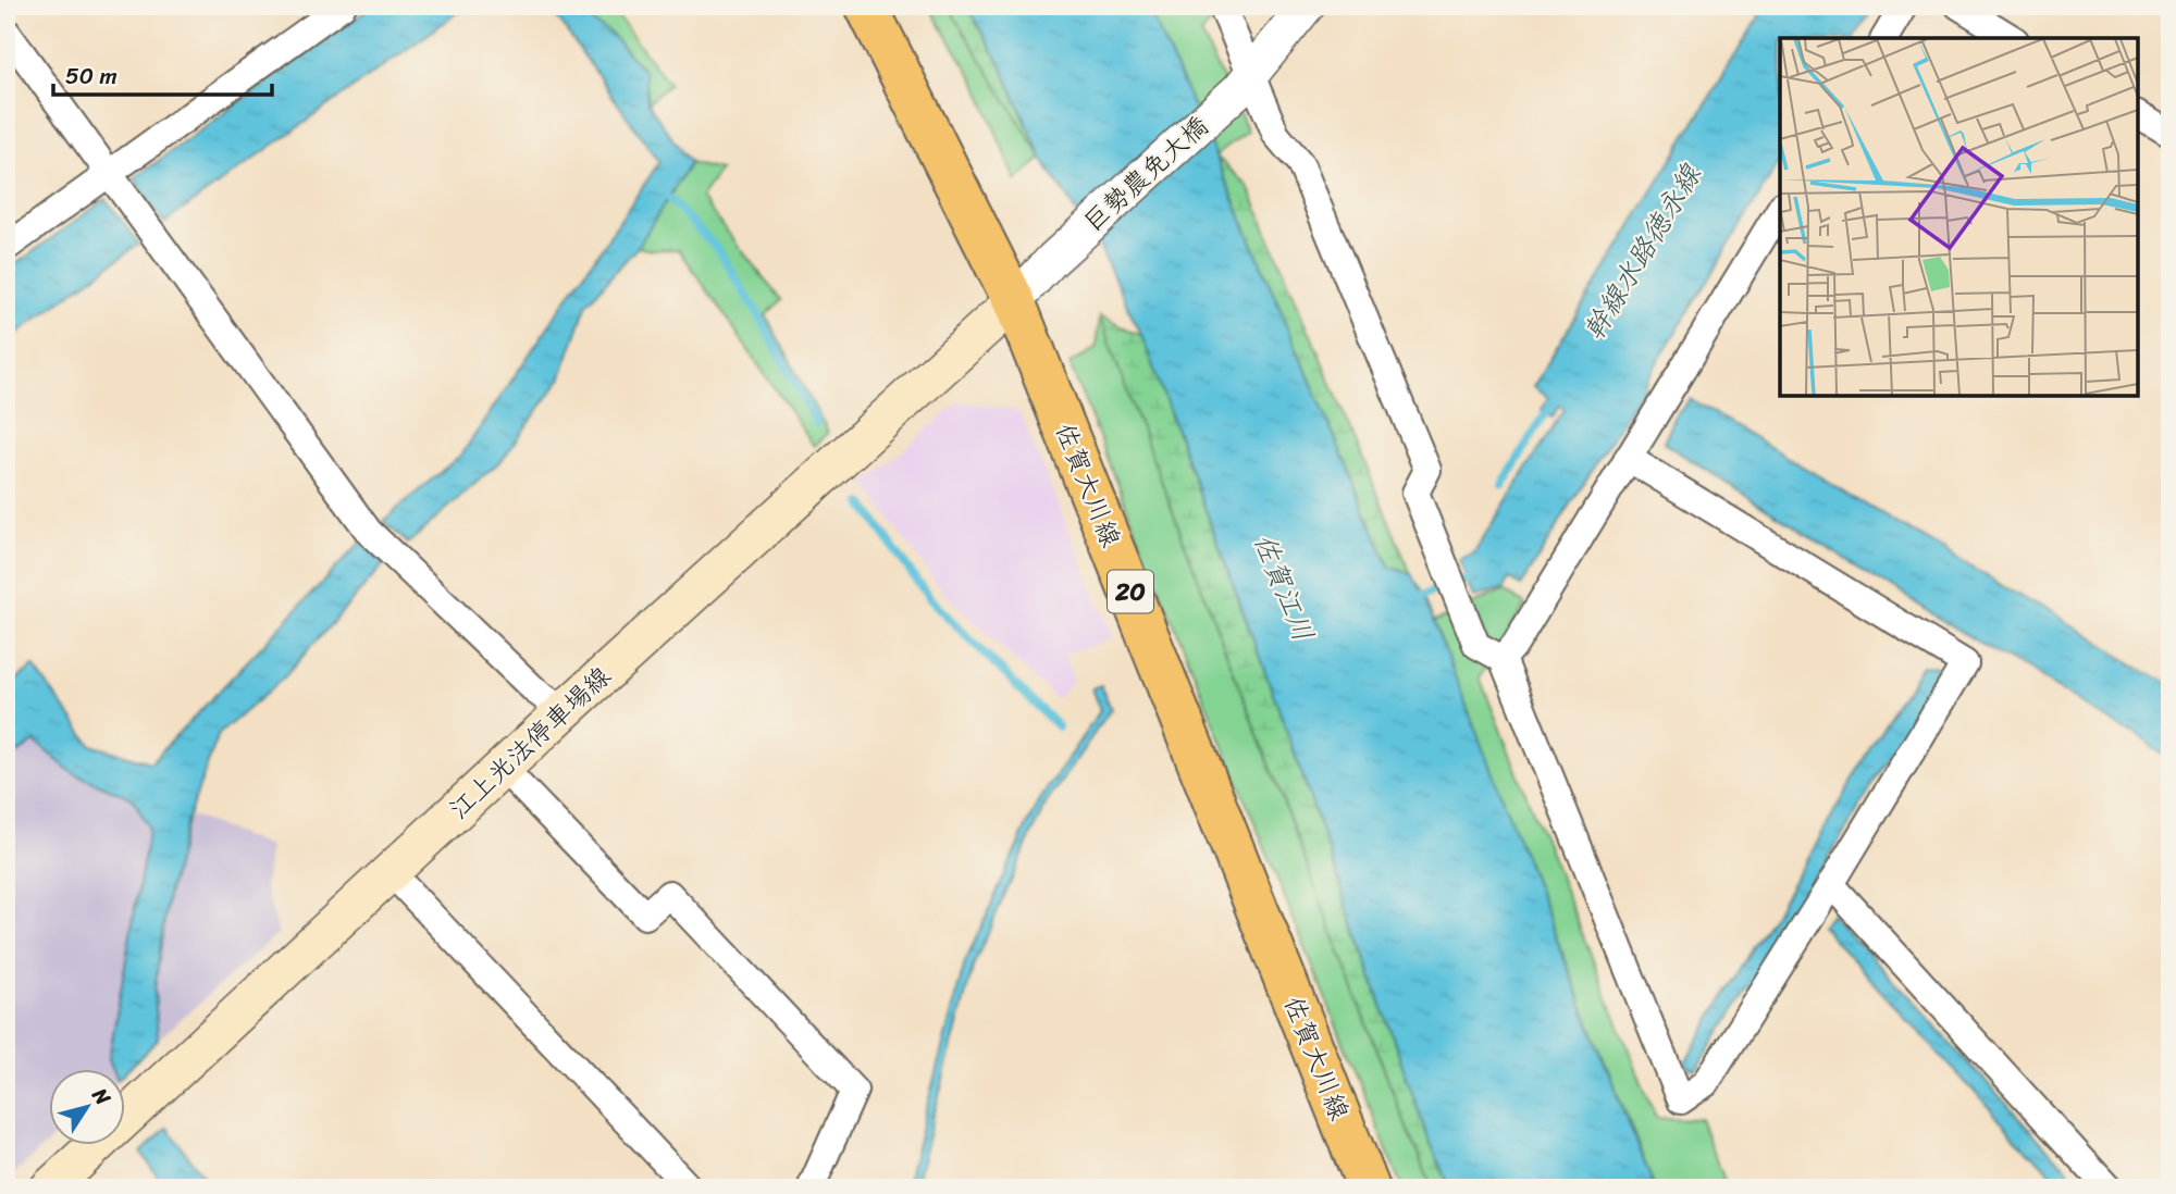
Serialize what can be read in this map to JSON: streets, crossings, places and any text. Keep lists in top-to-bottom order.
{
  "streets": {
    "main road": ["佐賀大川線", "20", "江上光法停車場線"],
    "street": ["巨勢農免大橋"]
  },
  "crossings": [
    ["巨勢農免大橋", "佐賀大川線"],
    ["巨勢農免大橋", "江上光法停車場線"],
    ["佐賀大川線", "江上光法停車場線"]
  ],
  "water": ["幹線水路徳永線", "佐賀江川"],
  "scale_bar": "50 m",
  "north": "top right"
}
